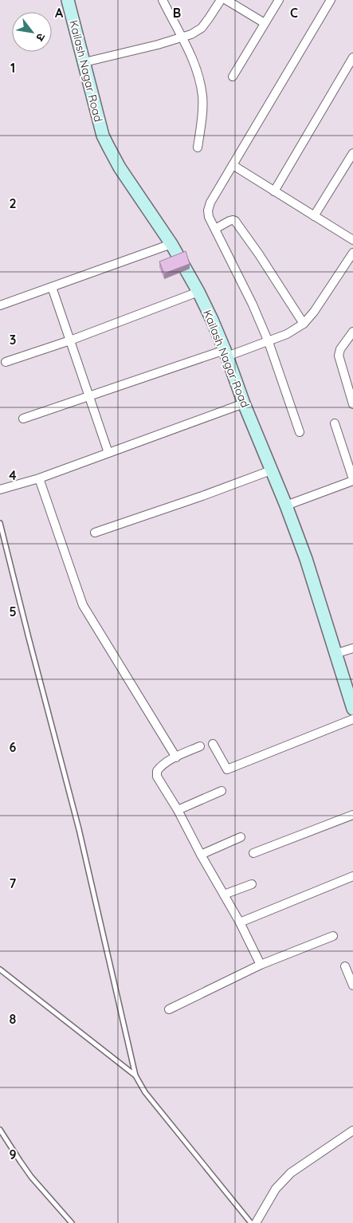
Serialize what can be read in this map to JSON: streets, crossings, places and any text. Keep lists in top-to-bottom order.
{
  "streets": {
    "street": ["Kailash Nagar Road"]
  },
  "north": "bottom right",
  "grid": {
    "columns": ["A", "B", "C"],
    "rows": [
      "1",
      "2",
      "3",
      "4",
      "5",
      "6",
      "7",
      "8",
      "9"
    ]
  }
}
